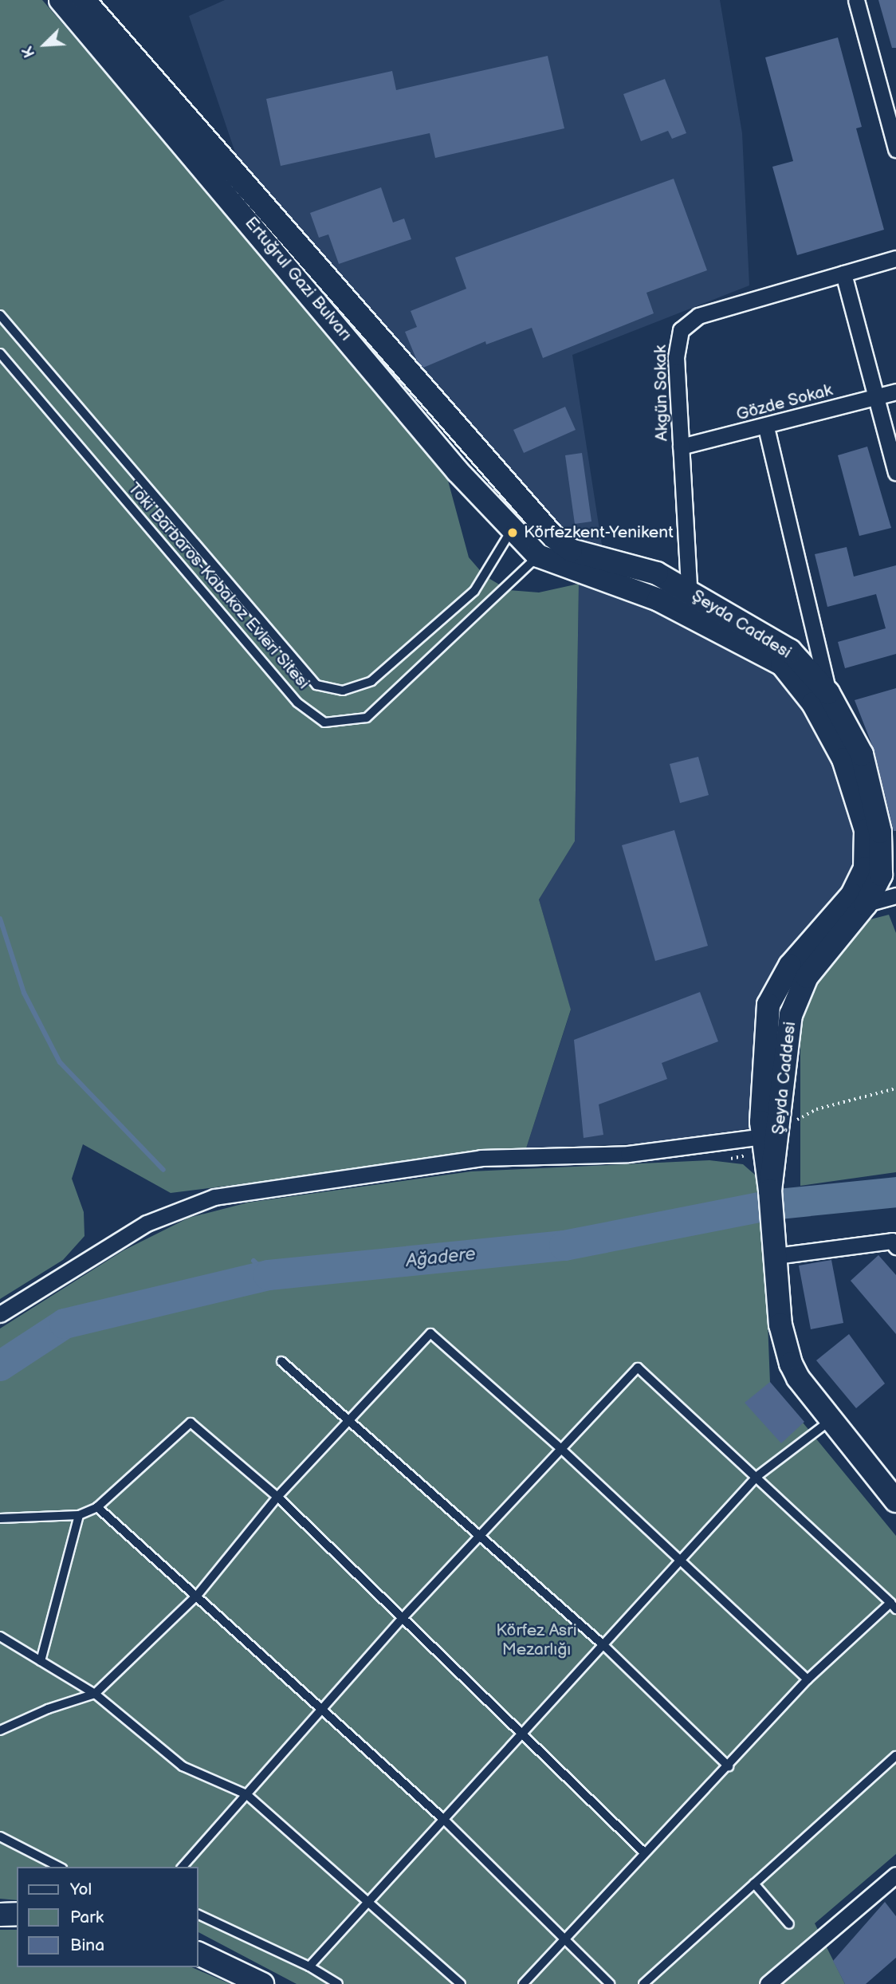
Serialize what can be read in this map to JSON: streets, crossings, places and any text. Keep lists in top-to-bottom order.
{
  "streets": {
    "main road": ["Ertuğrul Gazi Bulvarı", "Şeyda Caddesi"],
    "street": ["Akgün Sokak", "Gözde Sokak"],
    "lane": ["Toki Barbaros-Kabakoz Evleri Sitesi"]
  },
  "crossings": [
    ["Ertuğrul Gazi Bulvarı", "Toki Barbaros-Kabakoz Evleri Sitesi"],
    ["Ertuğrul Gazi Bulvarı", "Şeyda Caddesi"],
    ["Akgün Sokak", "Gözde Sokak"],
    ["Akgün Sokak", "Şeyda Caddesi"],
    ["Toki Barbaros-Kabakoz Evleri Sitesi", "Şeyda Caddesi"]
  ],
  "water": ["Ağadere"],
  "parks": ["Körfez Asri Mezarlığı"],
  "places": ["Körfezkent-Yenikent"],
  "legend": ["Yol", "Park", "Bina"],
  "north": "bottom left"
}
